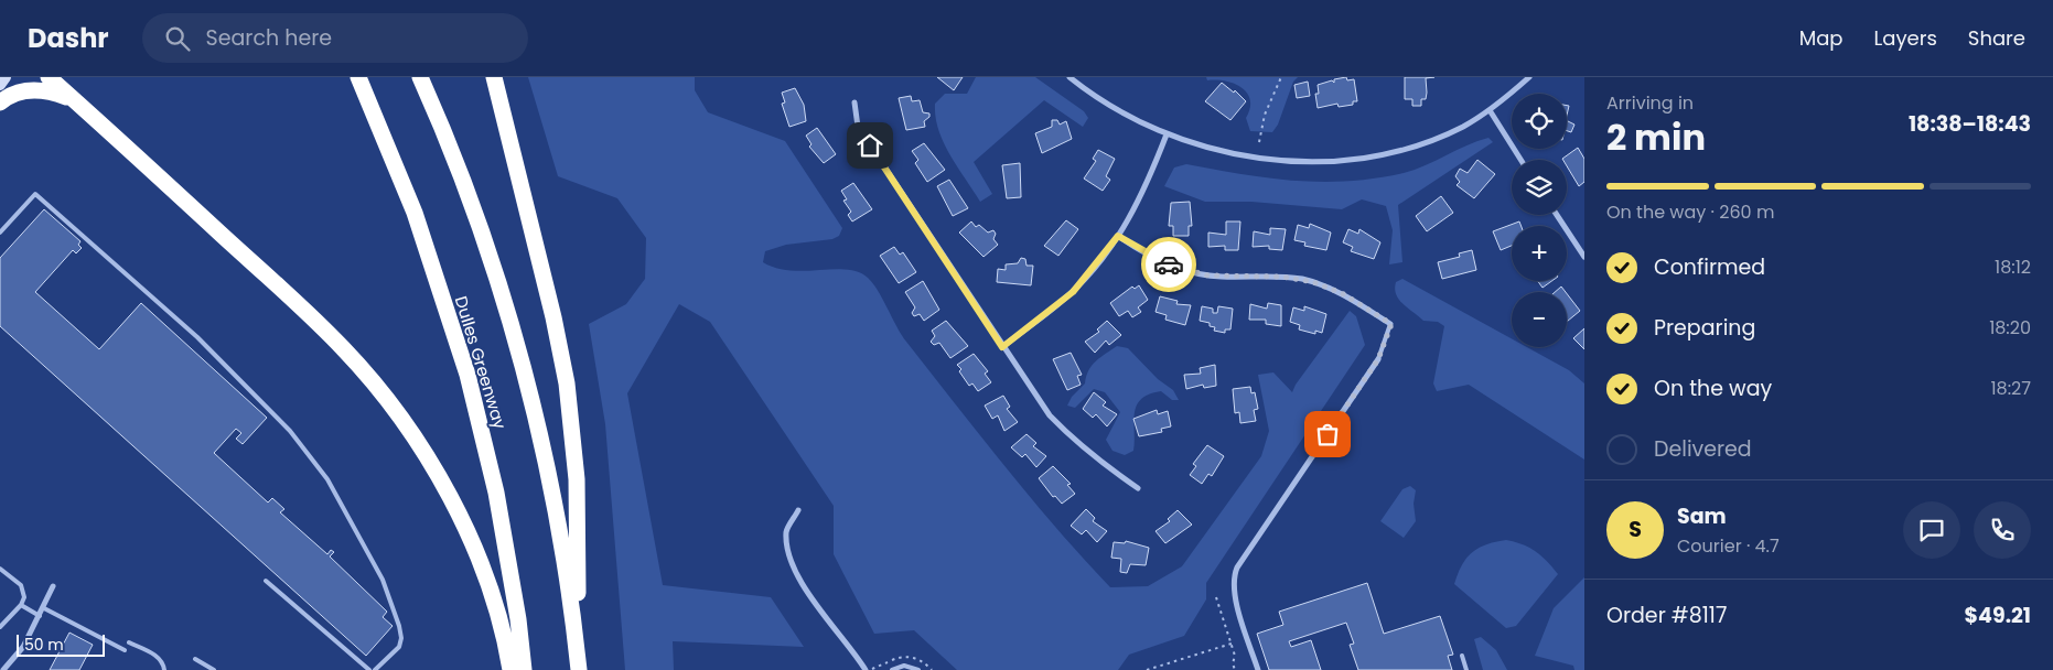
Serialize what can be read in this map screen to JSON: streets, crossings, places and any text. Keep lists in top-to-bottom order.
{
  "streets": {
    "highway": ["Dulles Greenway"]
  },
  "scale_bar": "50 m",
  "page": {
    "header": "Dashr",
    "search": "Search here",
    "nav": ["Map", "Layers", "Share"],
    "heading": ["2 min", "Arriving in", "18:38–18:43"],
    "panel": [
      "Sam",
      "Courier · 4.7",
      "Order #8117",
      "$49.21"
    ],
    "map_buttons": ["+", "−"],
    "bar": "On the way · 260 m",
    "list": [
      ["Confirmed", "18:12"],
      ["Preparing", "18:20"],
      ["On the way", "18:27"],
      "Delivered"
    ],
    "round": "S",
    "scale": "50 m"
  }
}
